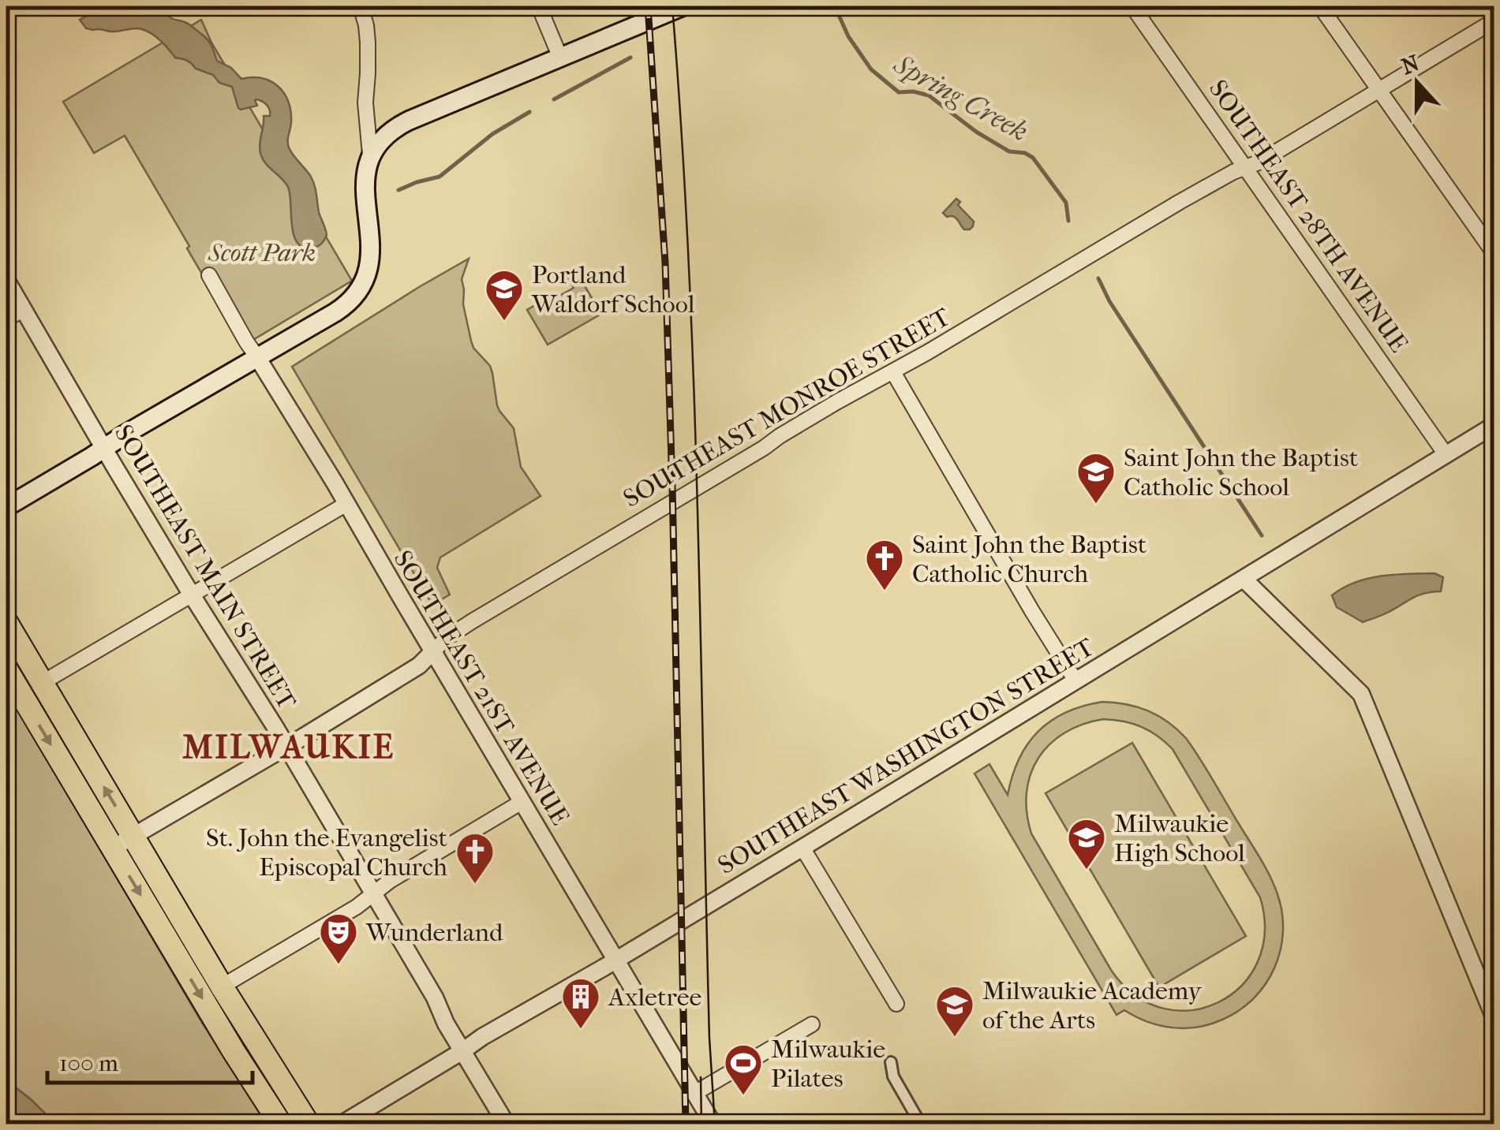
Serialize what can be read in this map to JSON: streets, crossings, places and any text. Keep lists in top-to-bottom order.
{
  "streets": {
    "street": [
      "SOUTHEAST 28TH AVENUE",
      "SOUTHEAST MONROE STREET",
      "SOUTHEAST MAIN STREET",
      "SOUTHEAST 21ST AVENUE",
      "SOUTHEAST WASHINGTON STREET"
    ]
  },
  "crossings": [
    ["SOUTHEAST 28TH AVENUE", "SOUTHEAST MONROE STREET"],
    ["SOUTHEAST 28TH AVENUE", "SOUTHEAST WASHINGTON STREET"],
    ["SOUTHEAST MONROE STREET", "SOUTHEAST MAIN STREET"],
    ["SOUTHEAST MONROE STREET", "SOUTHEAST 21ST AVENUE"],
    ["SOUTHEAST MAIN STREET", "SOUTHEAST WASHINGTON STREET"],
    ["SOUTHEAST 21ST AVENUE", "SOUTHEAST WASHINGTON STREET"]
  ],
  "districts": ["MILWAUKIE"],
  "water": ["Spring Creek"],
  "parks": ["Scott Park"],
  "places": {
    "school or university": [
      "Portland Waldorf School",
      "Saint John the Baptist Catholic School",
      "Milwaukie High School",
      "Milwaukie Academy of the Arts"
    ],
    "church": ["Saint John the Baptist Catholic Church", "St. John the Evangelist Episcopal Church"],
    "theatre": ["Wunderland"],
    "building": ["Axletree"],
    "sports": ["Milwaukie Pilates"]
  },
  "scale_bar": "100 m",
  "north": "top"
}
